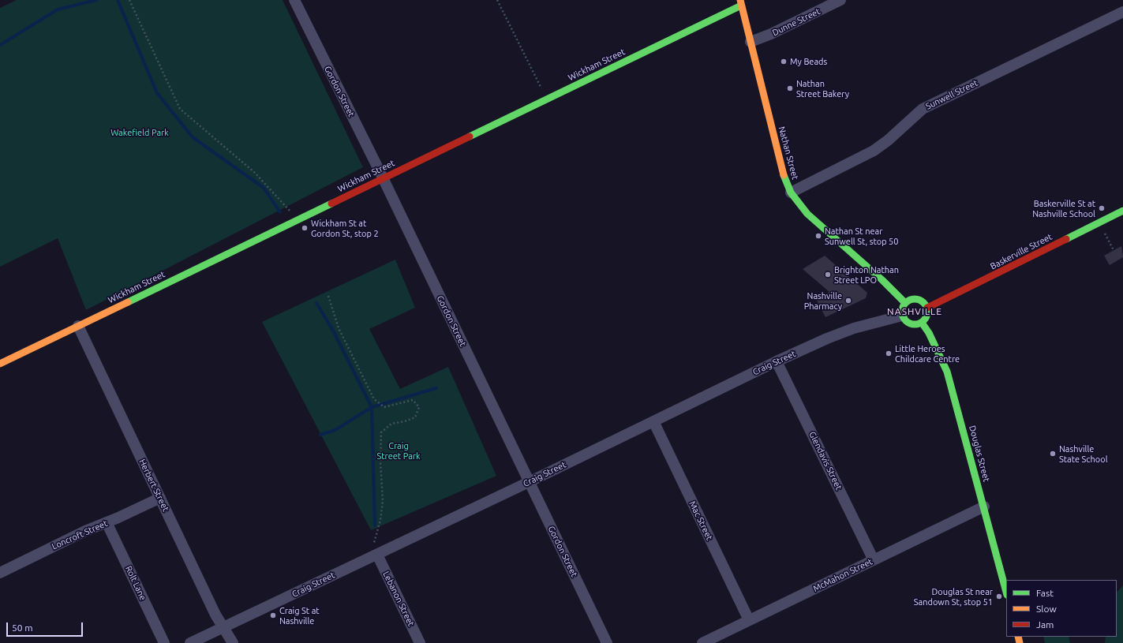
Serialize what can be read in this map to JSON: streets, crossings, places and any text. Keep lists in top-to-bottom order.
{
  "streets": {
    "street": [
      "Dunne Street",
      "Wickham Street",
      "Gordon Street",
      "Sunwell Street",
      "Nathan Street",
      "Baskerville Street",
      "Craig Street",
      "Douglas Street",
      "Glendavis Street",
      "Herbert Street",
      "Mac Street",
      "Loncroft Street",
      "McMahon Street",
      "Rolt Lane",
      "Lebanon Street"
    ]
  },
  "crossings": [
    ["Dunne Street", "Nathan Street"],
    ["Wickham Street", "Gordon Street"],
    ["Wickham Street", "Nathan Street"],
    ["Wickham Street", "Herbert Street"],
    ["Gordon Street", "Craig Street"],
    ["Sunwell Street", "Nathan Street"],
    ["Nathan Street", "Baskerville Street"],
    ["Nathan Street", "Craig Street"],
    ["Nathan Street", "Douglas Street"],
    ["Baskerville Street", "Craig Street"],
    ["Baskerville Street", "Douglas Street"],
    ["Craig Street", "Douglas Street"],
    ["Craig Street", "Glendavis Street"],
    ["Craig Street", "Herbert Street"],
    ["Craig Street", "Mac Street"],
    ["Craig Street", "Lebanon Street"],
    ["Douglas Street", "McMahon Street"],
    ["Glendavis Street", "McMahon Street"],
    ["Herbert Street", "Loncroft Street"],
    ["Mac Street", "McMahon Street"],
    ["Loncroft Street", "Rolt Lane"]
  ],
  "districts": ["NASHVILLE"],
  "parks": ["Wakefield Park", "Craig Street Park"],
  "places": [
    "My Beads",
    "Nathan Street Bakery",
    "Baskerville St at Nashville School",
    "Wickham St at Gordon St, stop 2",
    "Nathan St near Sunwell St, stop 50",
    "Brighton Nathan Street LPO",
    "Nashville Pharmacy",
    "Little Heroes Childcare Centre",
    "Nashville State School",
    "Douglas St near Sandown St, stop 51",
    "Craig St at Nashville"
  ],
  "legend": ["Fast", "Slow", "Jam"],
  "scale_bar": "50 m"
}
